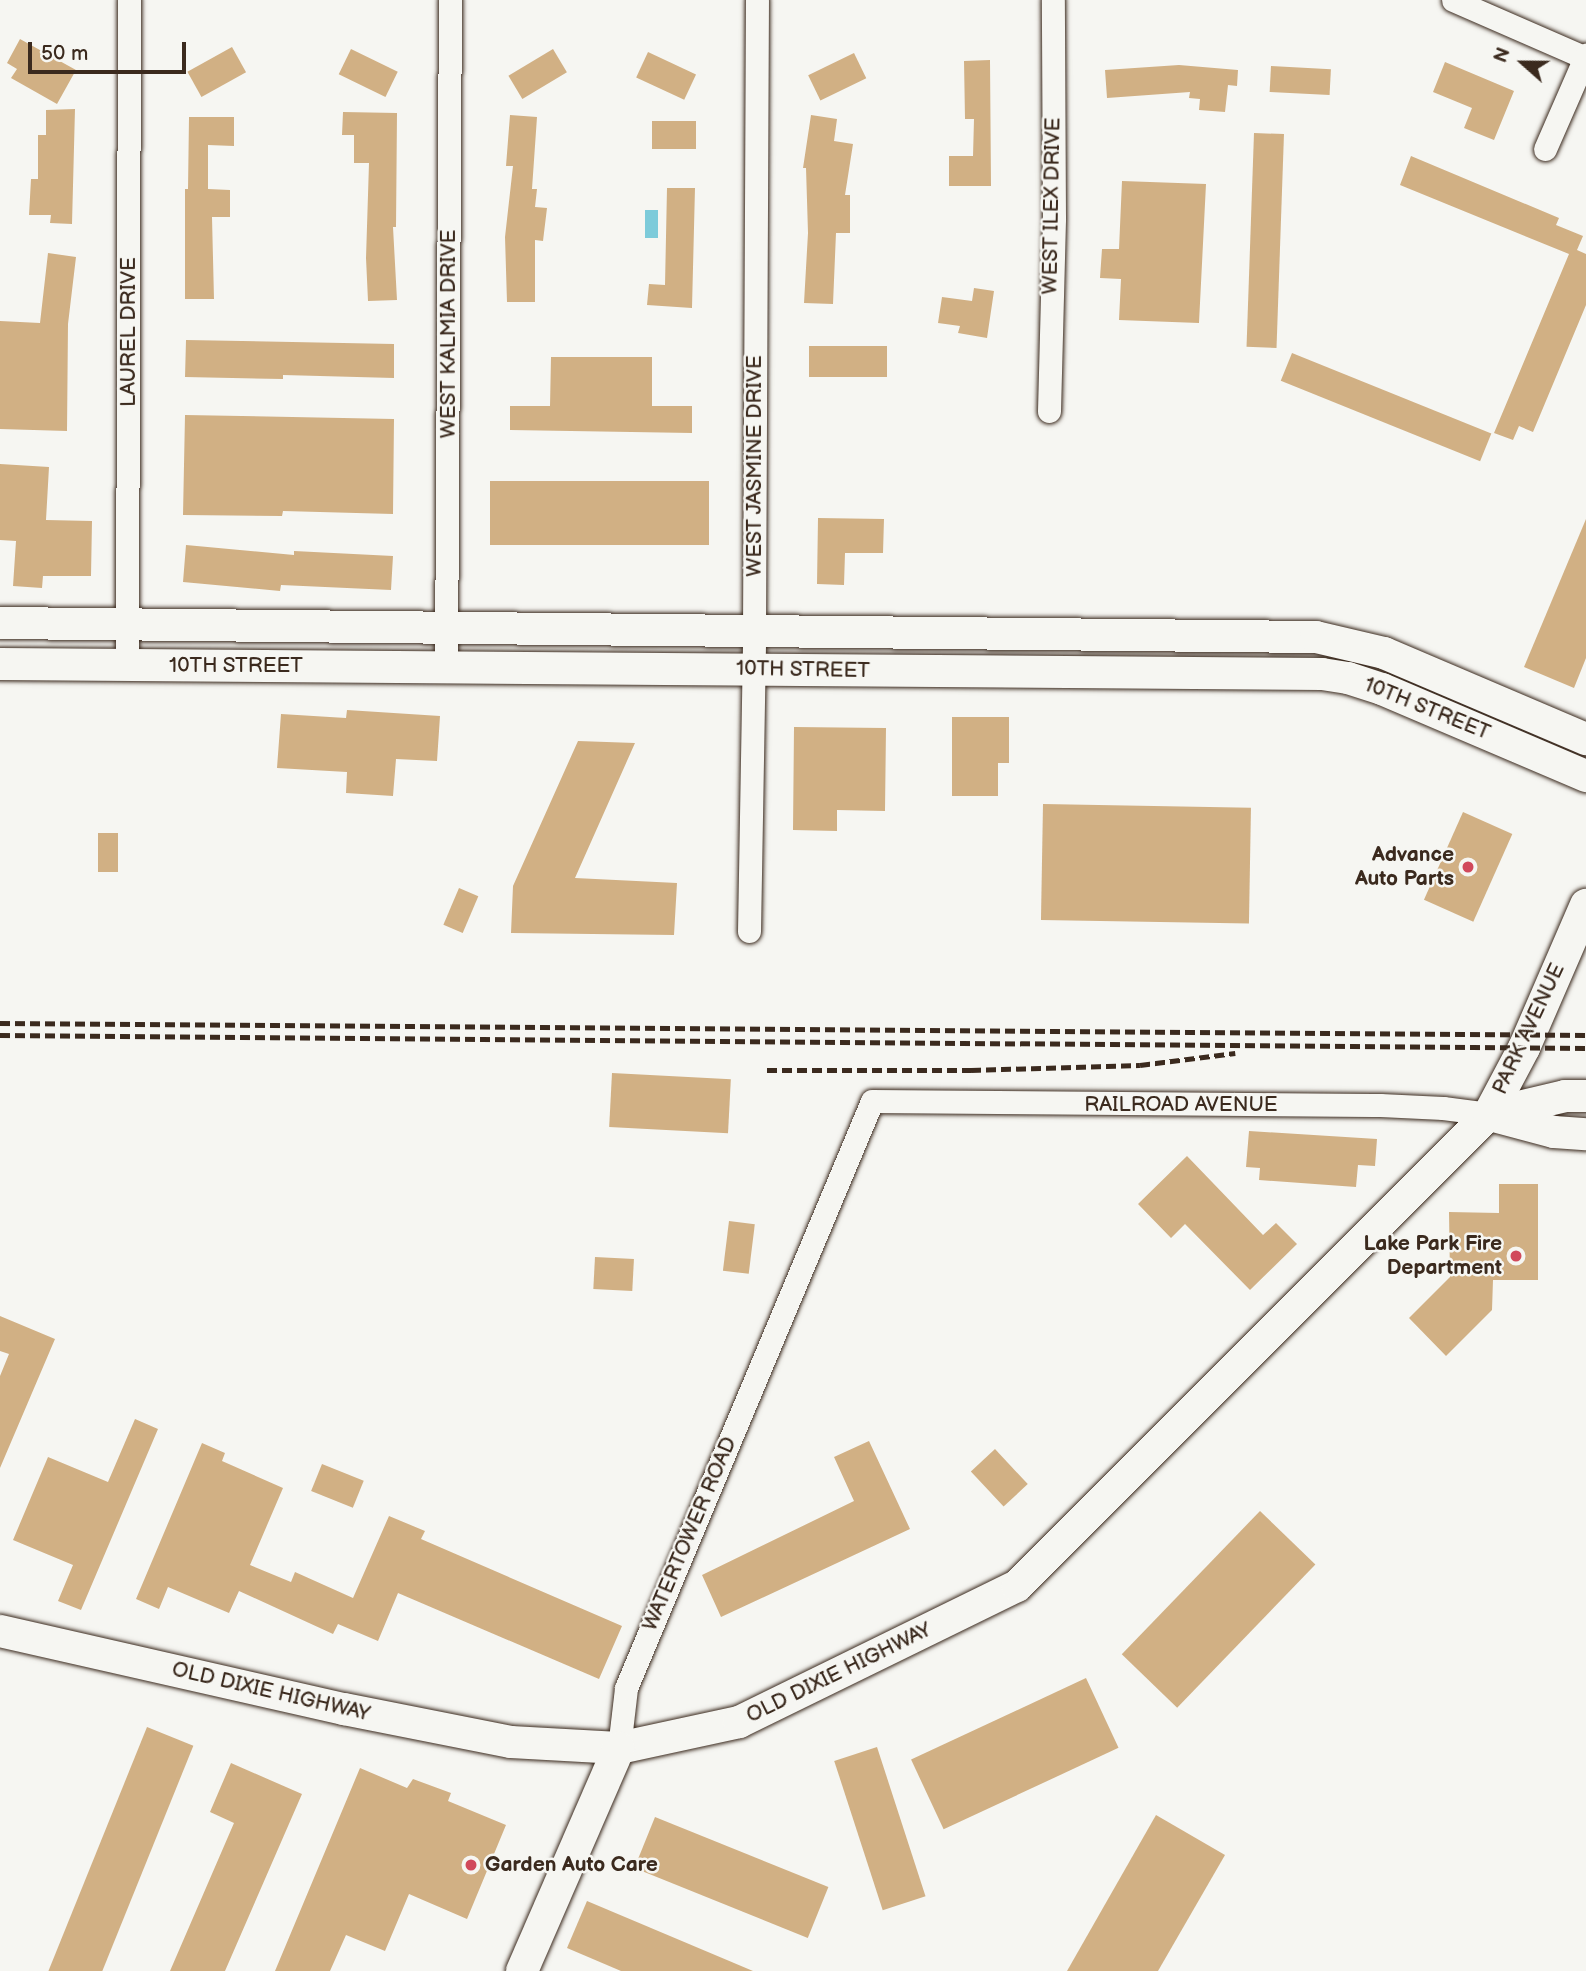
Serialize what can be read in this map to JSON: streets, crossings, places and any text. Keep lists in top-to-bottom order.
{
  "streets": {
    "main road": [
      "10TH STREET",
      "PARK AVENUE",
      "WATERTOWER ROAD",
      "OLD DIXIE HIGHWAY"
    ],
    "street": [
      "WEST ILEX DRIVE",
      "LAUREL DRIVE",
      "WEST KALMIA DRIVE",
      "WEST JASMINE DRIVE",
      "RAILROAD AVENUE"
    ]
  },
  "crossings": [
    ["LAUREL DRIVE", "10TH STREET"],
    ["WEST KALMIA DRIVE", "10TH STREET"],
    ["WEST JASMINE DRIVE", "10TH STREET"],
    ["PARK AVENUE", "RAILROAD AVENUE"],
    ["PARK AVENUE", "OLD DIXIE HIGHWAY"],
    ["RAILROAD AVENUE", "WATERTOWER ROAD"],
    ["RAILROAD AVENUE", "OLD DIXIE HIGHWAY"],
    ["WATERTOWER ROAD", "OLD DIXIE HIGHWAY"]
  ],
  "places": ["Advance Auto Parts", "Lake Park Fire Department", "Garden Auto Care"],
  "scale_bar": "50 m",
  "north": "left"
}
